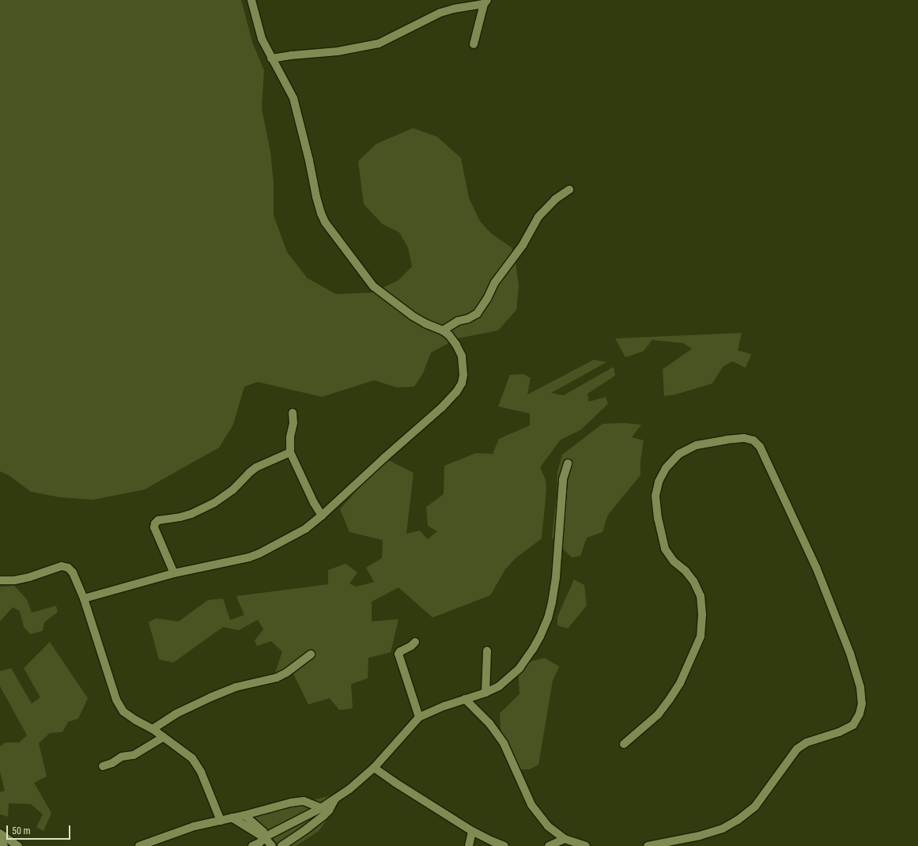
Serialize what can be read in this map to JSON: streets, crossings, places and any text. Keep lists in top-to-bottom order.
{
  "scale_bar": "50 m"
}
